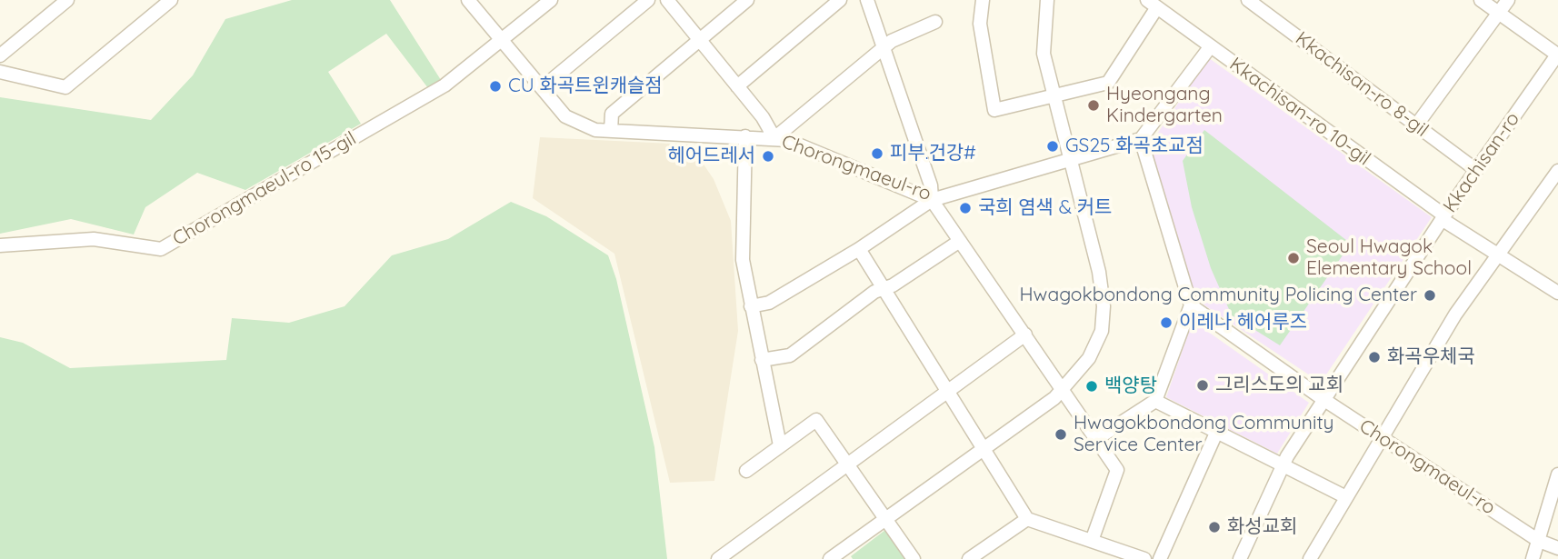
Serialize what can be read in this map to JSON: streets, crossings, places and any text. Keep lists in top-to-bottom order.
{
  "streets": {
    "street": [
      "Kkachisan-ro 8-gil",
      "Kkachisan-ro 10-gil",
      "Kkachisan-ro",
      "Chorongmaeul-ro",
      "Chorongmaeul-ro 15-gil"
    ]
  },
  "crossings": [
    ["Kkachisan-ro 8-gil", "Kkachisan-ro"],
    ["Kkachisan-ro 10-gil", "Kkachisan-ro"],
    ["Kkachisan-ro", "Chorongmaeul-ro"],
    ["Chorongmaeul-ro", "Chorongmaeul-ro 15-gil"]
  ],
  "places": [
    "CU 화곡트윈캐슬점",
    "Hyeongang Kindergarten",
    "GS25 화곡초교점",
    "피부.건강#",
    "헤어드레서",
    "국희 염색 & 커트",
    "Seoul Hwagok Elementary School",
    "Hwagokbondong Community Policing Center",
    "이레나 헤어루즈",
    "화곡우체국",
    "그리스도의 교회",
    "백양탕",
    "Hwagokbondong Community Service Center",
    "화성교회"
  ]
}
